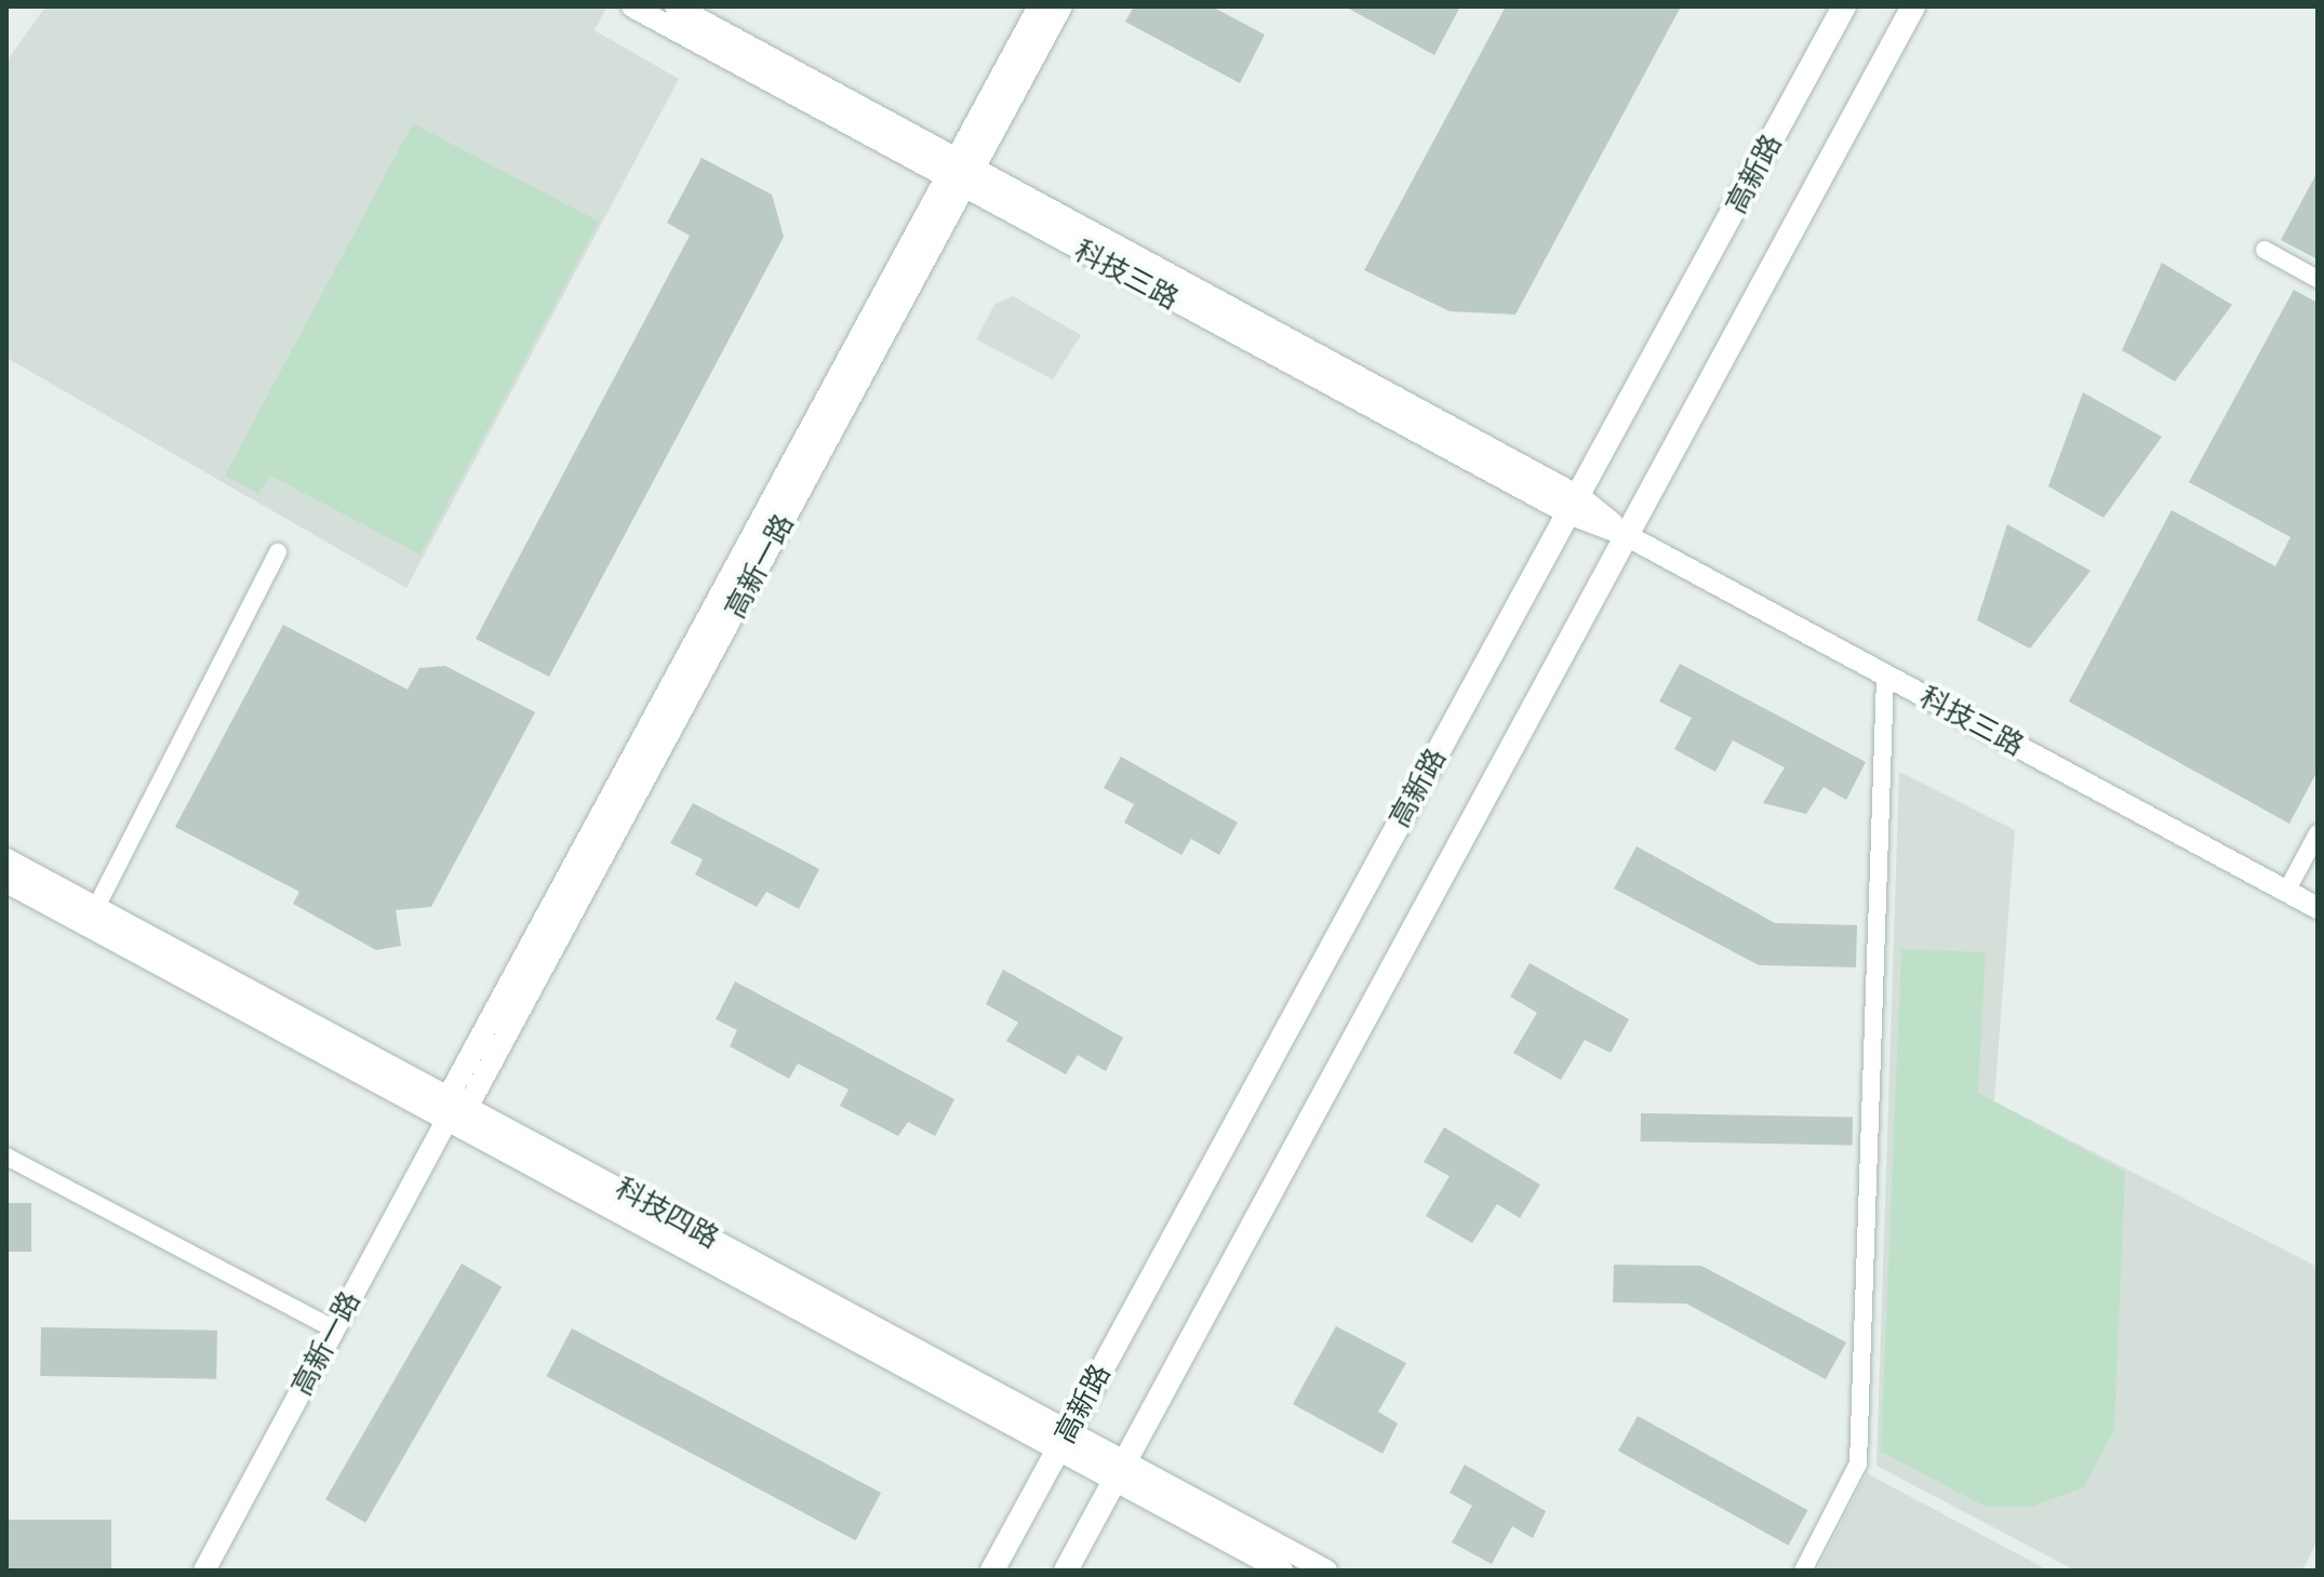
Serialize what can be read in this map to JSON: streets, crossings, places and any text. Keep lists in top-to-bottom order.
{
  "streets": {
    "main road": ["高新路"],
    "street": ["科技三路", "高新一路", "科技四路"]
  },
  "crossings": [
    ["高新路", "科技三路"],
    ["高新路", "科技四路"],
    ["科技三路", "高新一路"],
    ["高新一路", "科技四路"]
  ]
}
